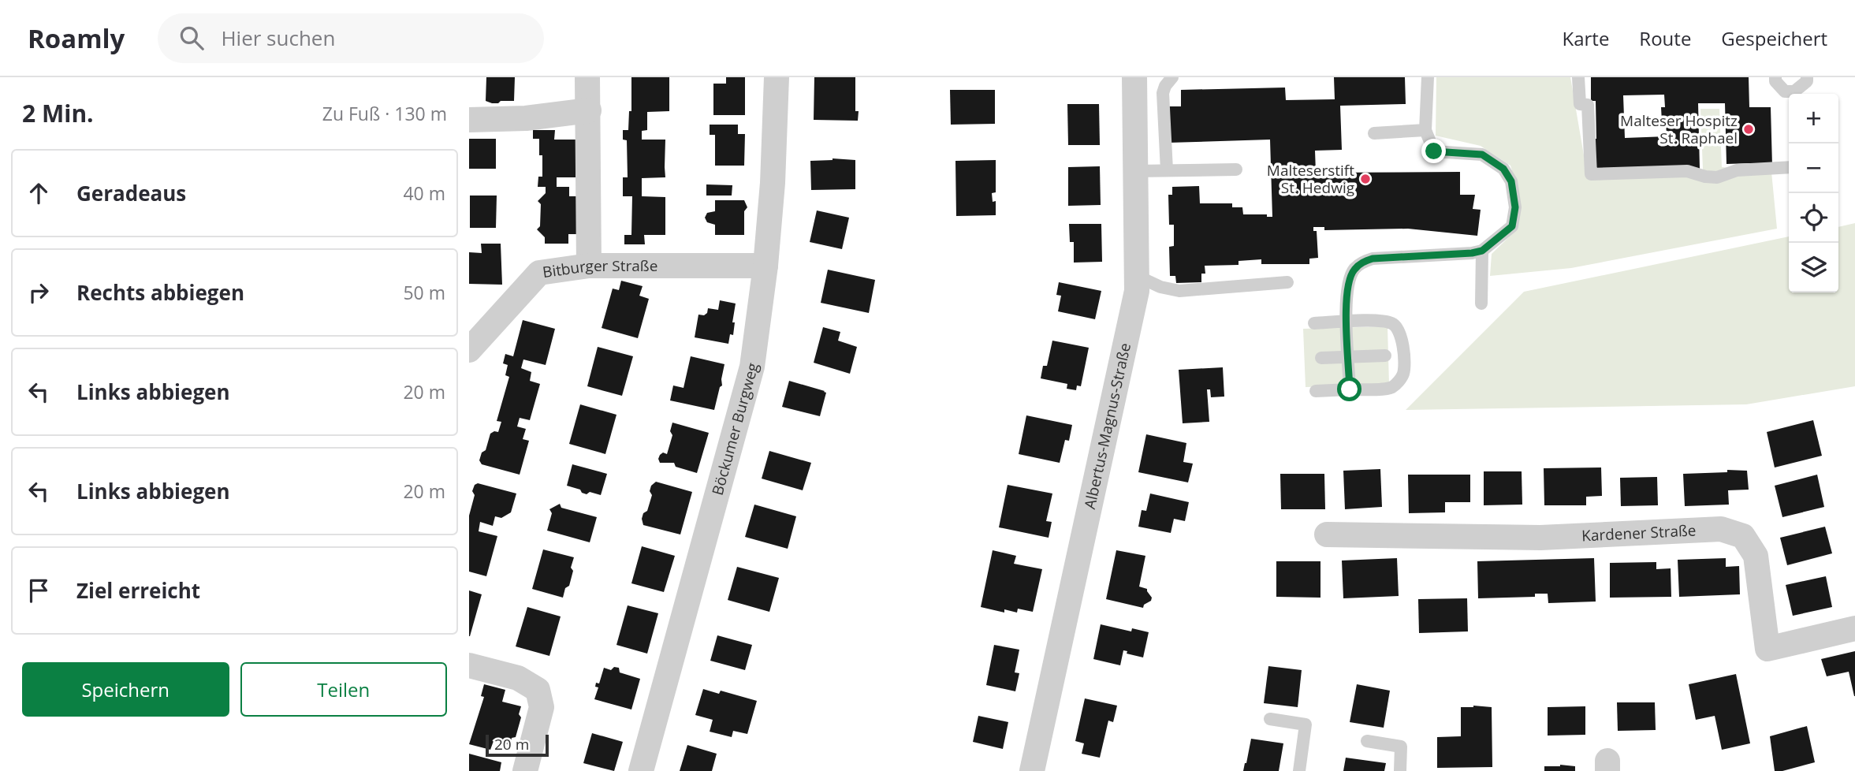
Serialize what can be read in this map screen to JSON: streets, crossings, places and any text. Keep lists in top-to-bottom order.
{
  "streets": {
    "street": [
      "Bitburger Straße",
      "Albertus-Magnus-Straße",
      "Böckumer Burgweg",
      "Kardener Straße"
    ]
  },
  "crossings": [
    ["Bitburger Straße", "Böckumer Burgweg"]
  ],
  "places": ["Malteser Hospitz St. Raphael", "Malteserstift St. Hedwig"],
  "scale_bar": "20 m",
  "page": {
    "header": "Roamly",
    "search": "Hier suchen",
    "nav": ["Karte", "Route", "Gespeichert"],
    "heading": ["2 Min.", "Zu Fuß · 130 m"],
    "map_buttons": ["+", "−"],
    "list": [
      ["Geradeaus", "40 m"],
      ["Rechts abbiegen", "50 m"],
      ["Links abbiegen", "20 m"],
      ["Links abbiegen", "20 m"],
      "Ziel erreicht"
    ],
    "buttons": ["Speichern", "Teilen"],
    "scale": "20 m"
  }
}
